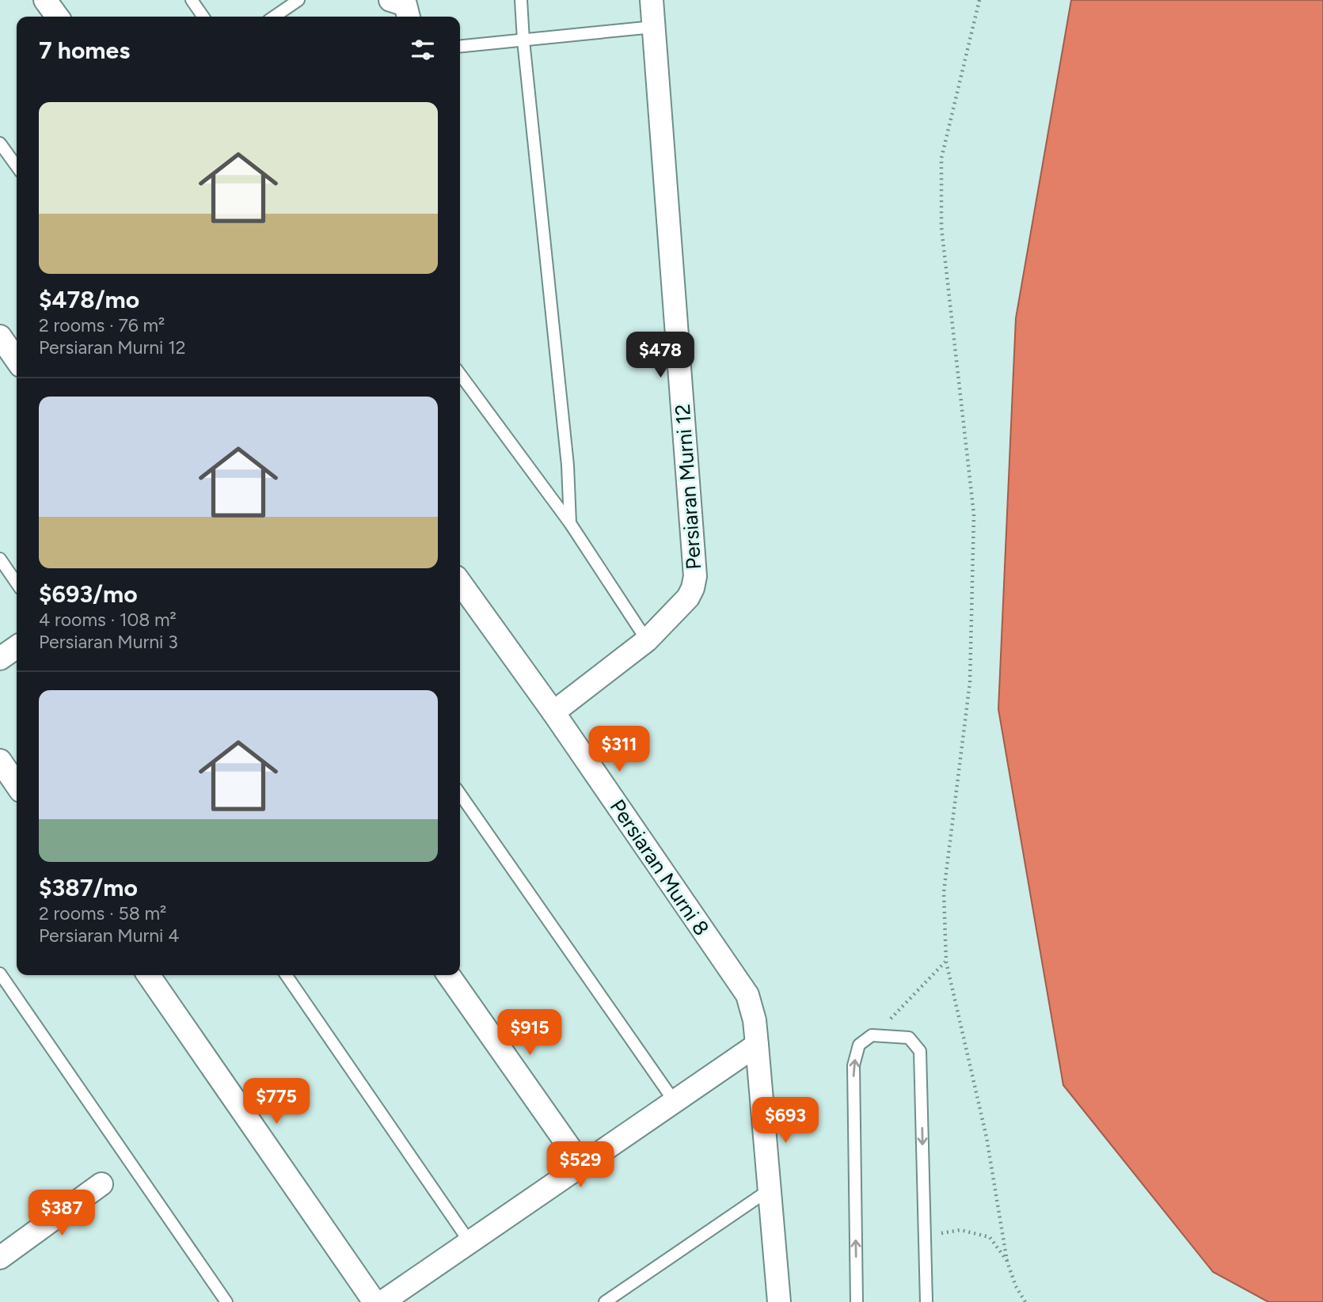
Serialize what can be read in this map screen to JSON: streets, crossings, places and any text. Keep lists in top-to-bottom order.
{
  "streets": {
    "street": ["Persiaran Murni 12", "Persiaran Murni 8"]
  },
  "crossings": [
    ["Persiaran Murni 12", "Persiaran Murni 8"]
  ],
  "page": {
    "heading": "7 homes",
    "list": [
      {
        "name": "$478/mo",
        "note": "2 rooms · 76 m² · Persiaran Murni 12"
      },
      {
        "name": "$693/mo",
        "note": "4 rooms · 108 m² · Persiaran Murni 3"
      },
      {
        "name": "$387/mo",
        "note": "2 rooms · 58 m² · Persiaran Murni 4"
      }
    ],
    "price": [
      "$478",
      "$311",
      "$915",
      "$775",
      "$693",
      "$529",
      "$387"
    ]
  }
}
